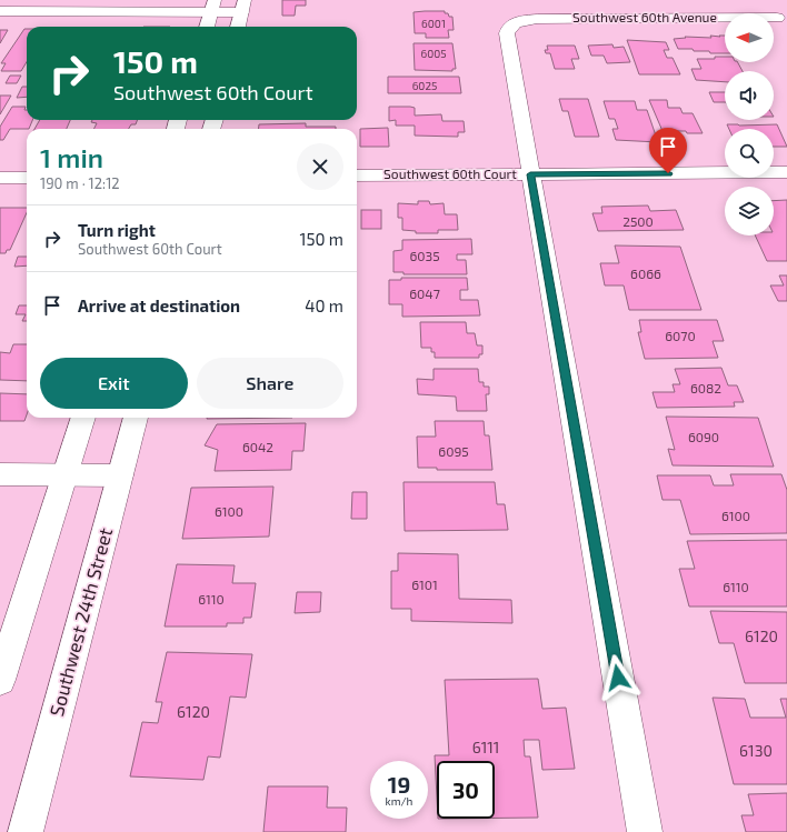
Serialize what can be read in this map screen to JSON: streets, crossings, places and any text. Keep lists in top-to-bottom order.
{
  "streets": {
    "street": ["Southwest 60th Avenue", "Southwest 60th Court", "Southwest 24th Street"]
  },
  "crossings": [
    ["Southwest 60th Avenue", "Southwest 60th Court"]
  ],
  "house_numbers": [
    "6001",
    "6005",
    "6025",
    "2500",
    "6035",
    "6066",
    "6047",
    "6070",
    "6082",
    "6090",
    "6042",
    "6095",
    "6100",
    "6100",
    "6101",
    "6110",
    "6110",
    "6120",
    "6120",
    "6111",
    "6130"
  ],
  "north": "left",
  "page": {
    "turn": ["150 m", "Southwest 60th Court"],
    "heading": ["1 min", "190 m · 12:12"],
    "list": [
      {
        "name": "Turn right",
        "note": "Southwest 60th Court",
        "value": "150 m"
      },
      {
        "name": "Arrive at destination",
        "value": "40 m"
      }
    ],
    "buttons": ["Exit", "Share"],
    "speed": "19 km/h",
    "limit": "30"
  }
}
